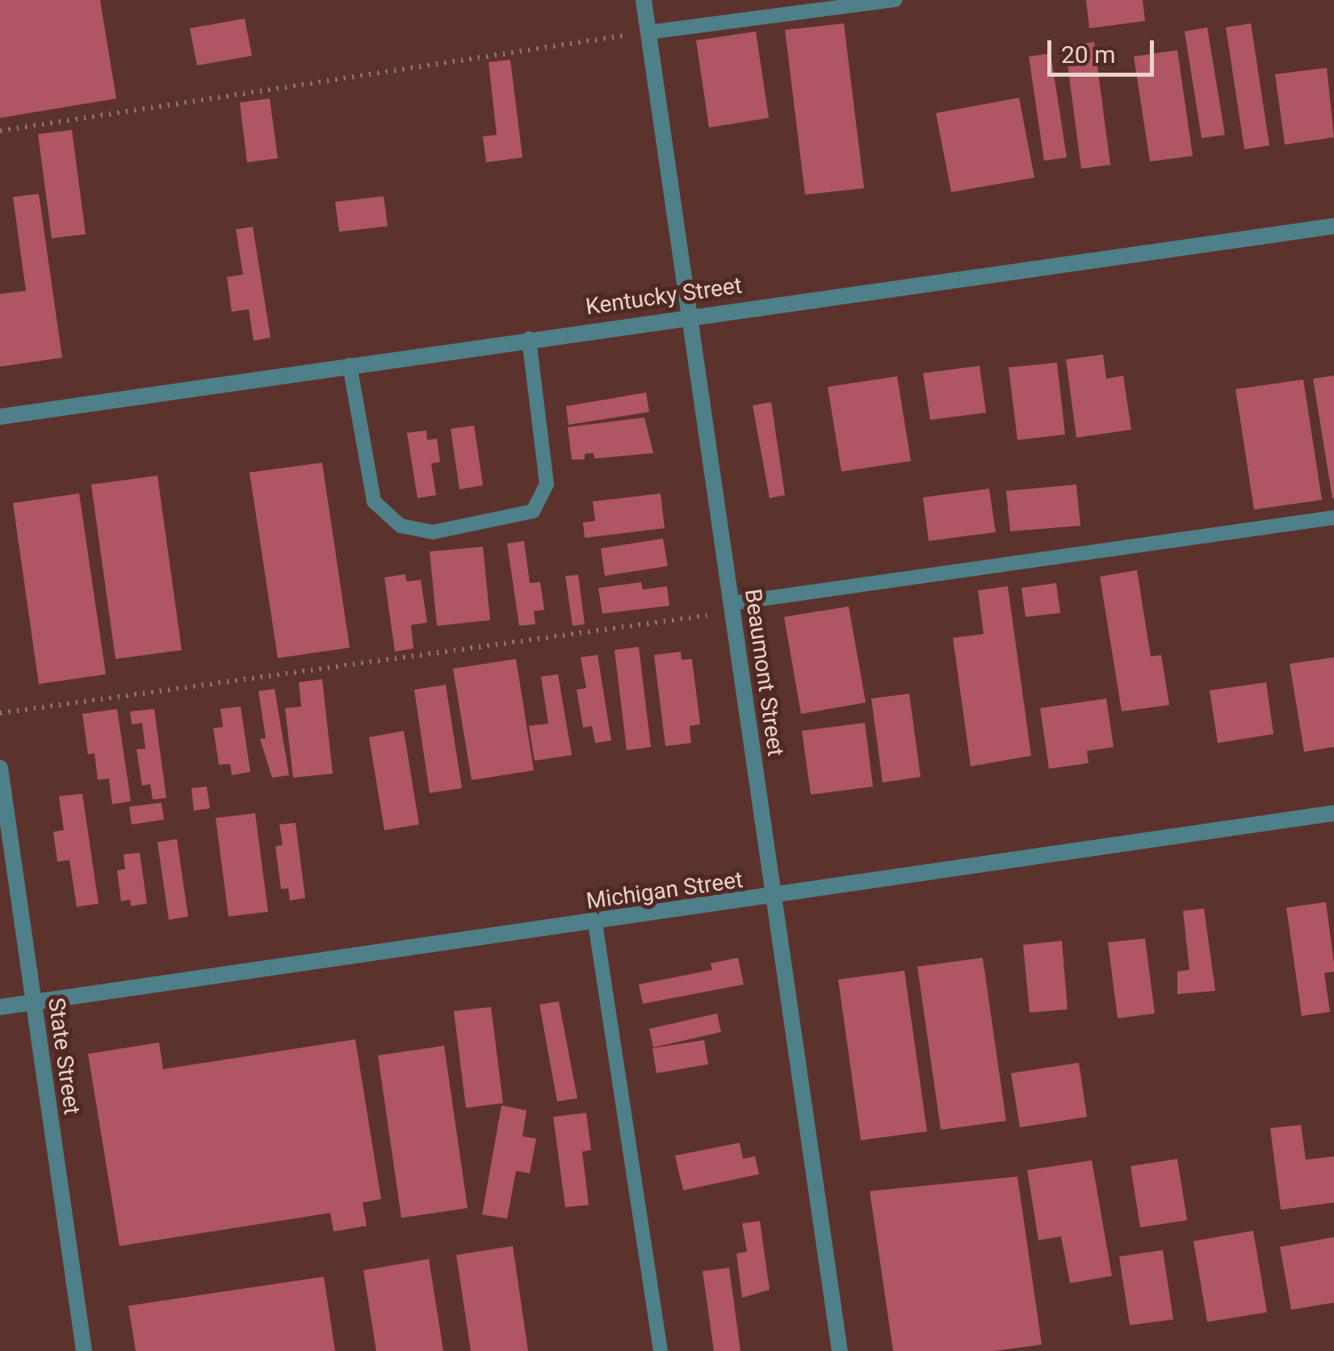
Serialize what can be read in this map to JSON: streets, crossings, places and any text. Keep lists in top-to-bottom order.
{
  "streets": {
    "street": [
      "Kentucky Street",
      "Beaumont Street",
      "Michigan Street",
      "State Street"
    ]
  },
  "crossings": [
    ["Kentucky Street", "Beaumont Street"],
    ["Beaumont Street", "Michigan Street"],
    ["Michigan Street", "State Street"]
  ],
  "scale_bar": "20 m"
}
